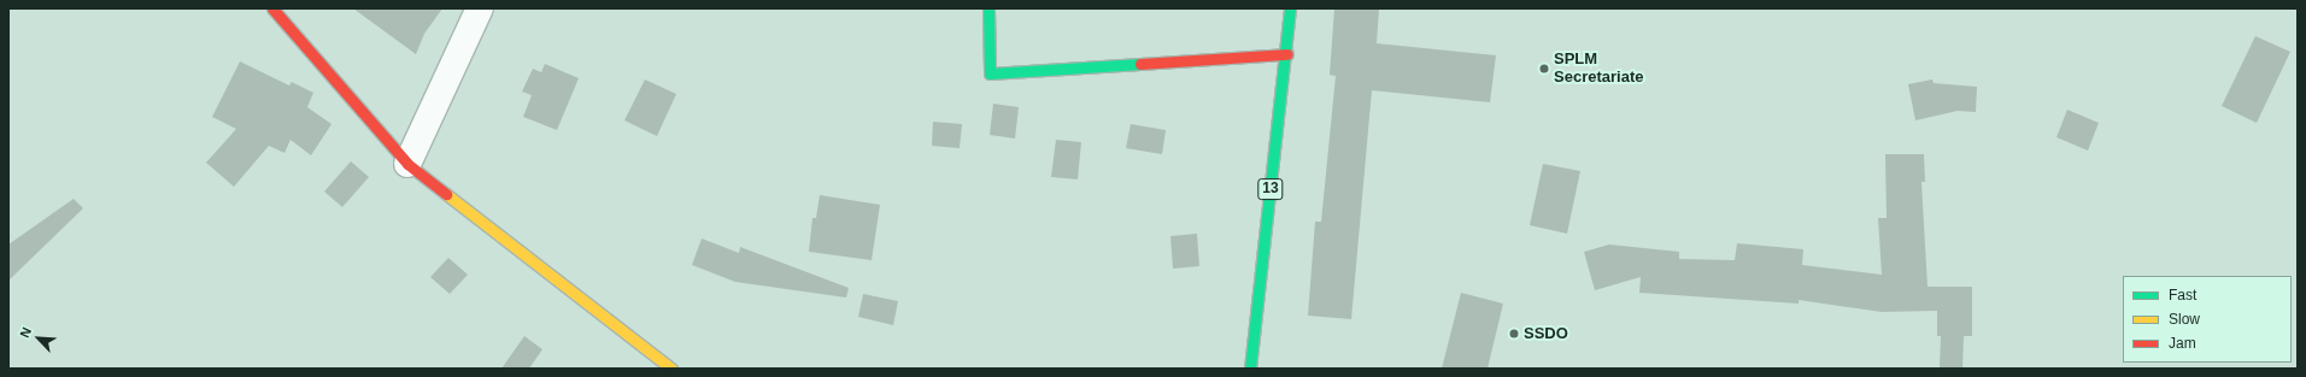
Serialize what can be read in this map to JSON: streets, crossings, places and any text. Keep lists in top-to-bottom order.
{
  "streets": {
    "street": ["13"]
  },
  "places": ["SPLM Secretariate", "SSDO"],
  "legend": ["Fast", "Slow", "Jam"],
  "north": "top left"
}
